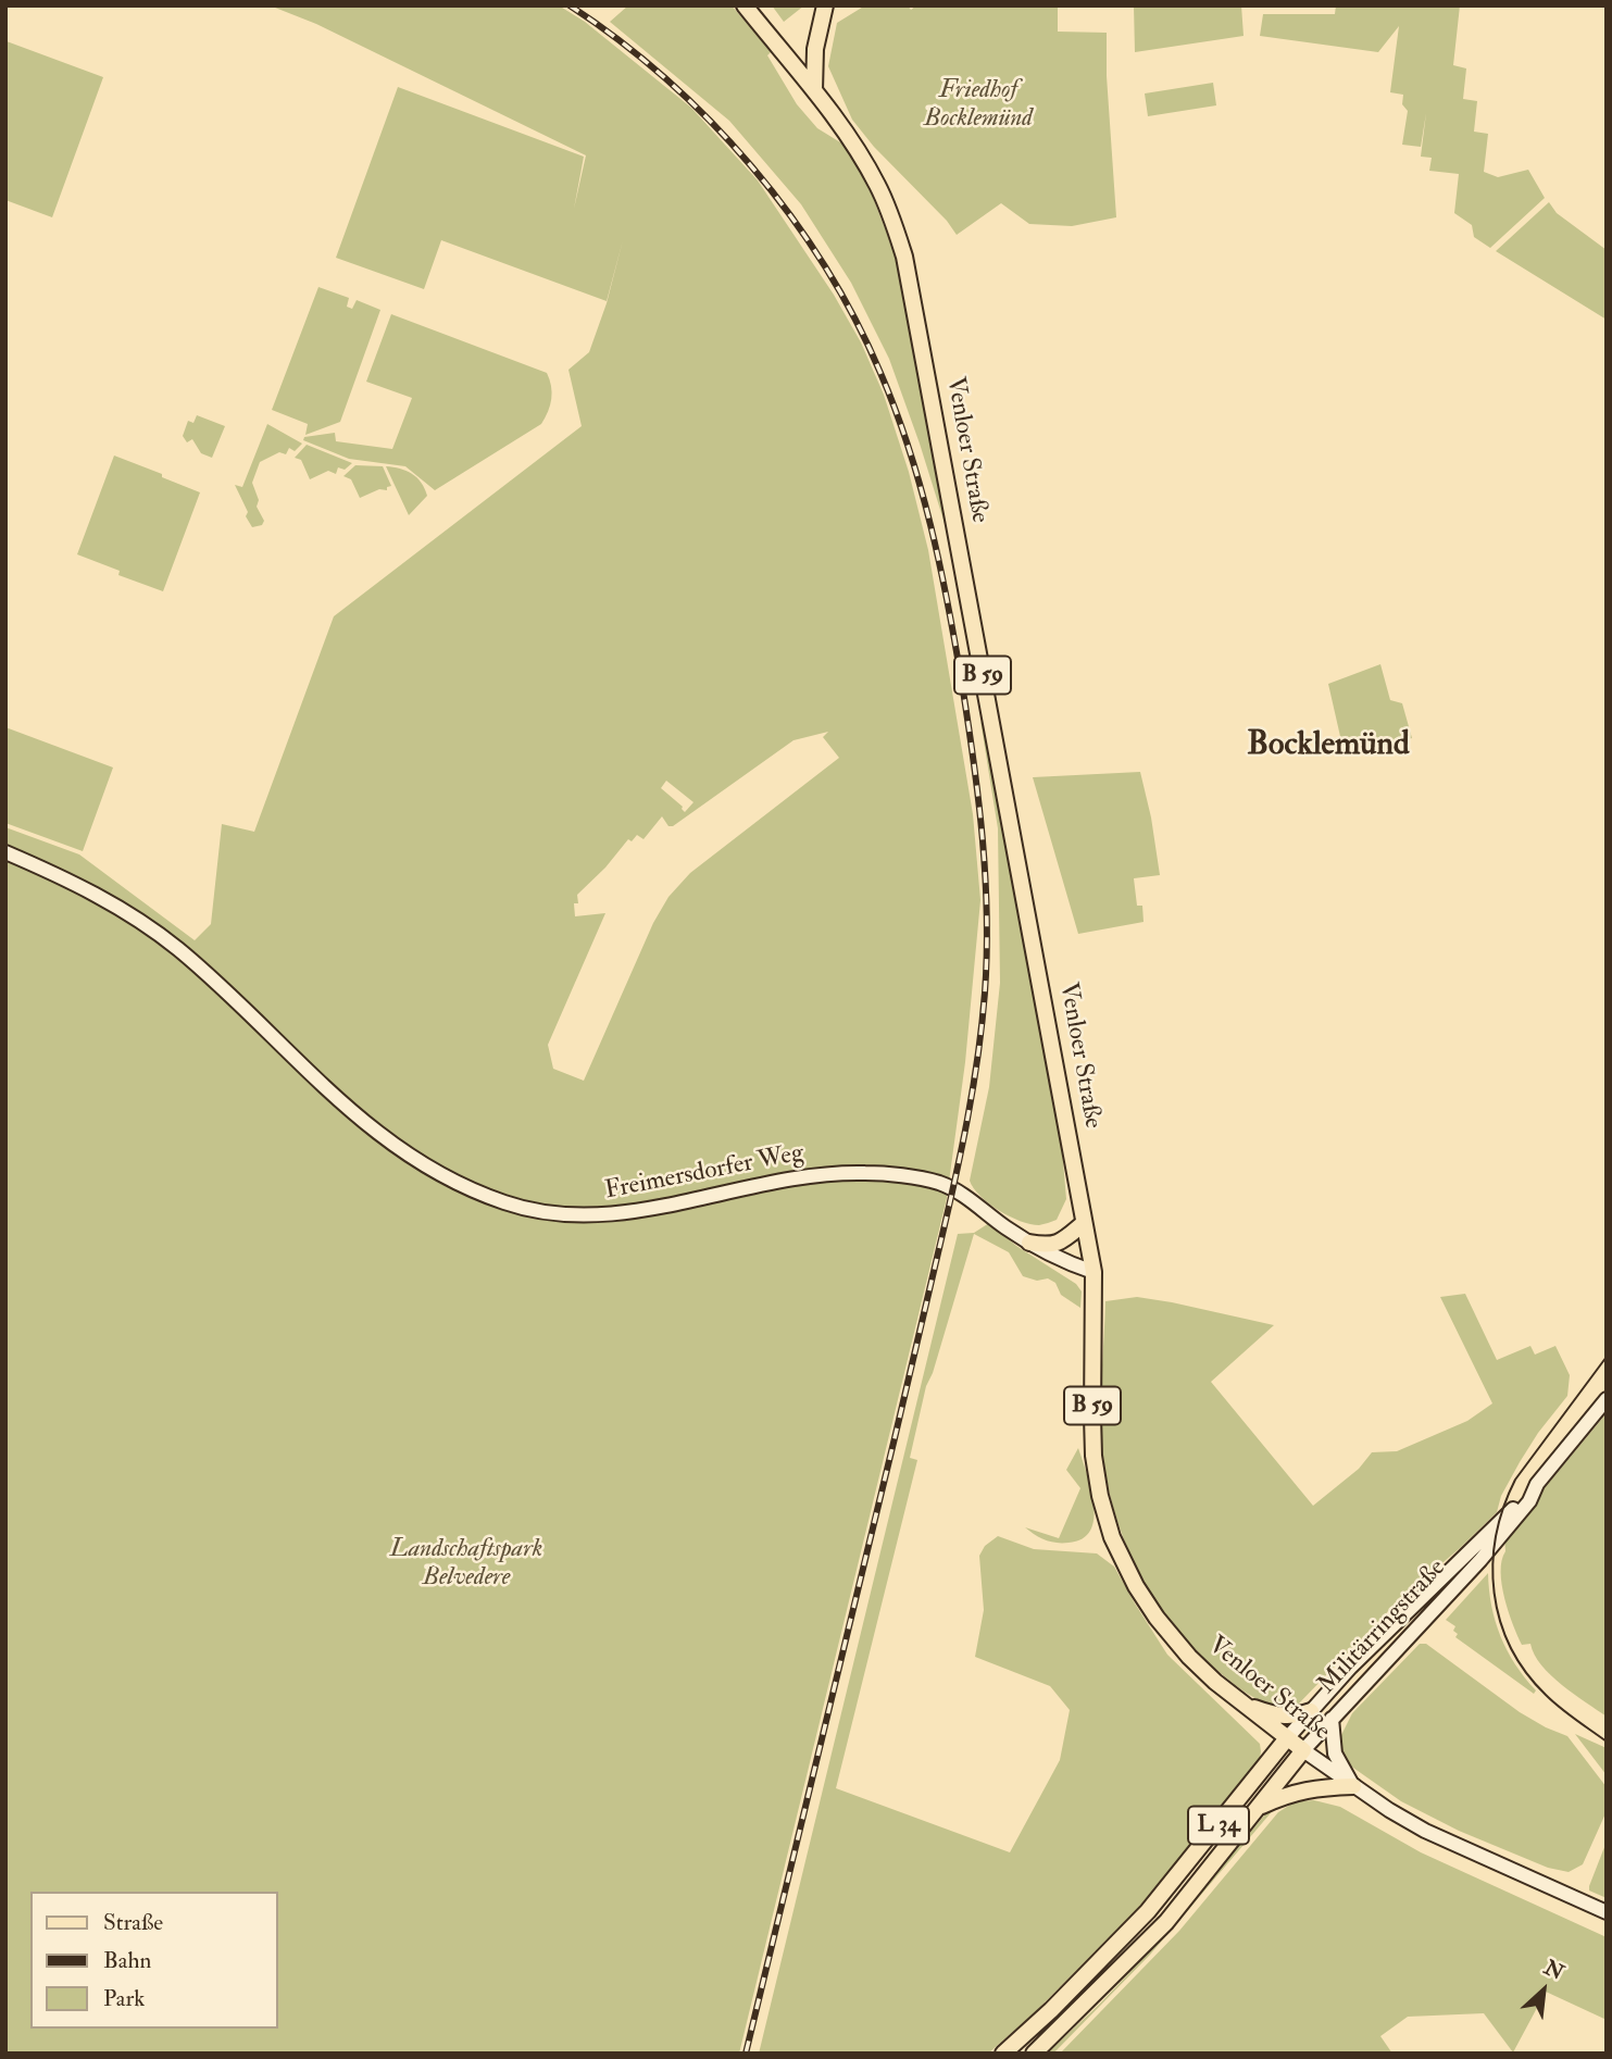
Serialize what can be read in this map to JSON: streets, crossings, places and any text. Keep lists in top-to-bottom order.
{
  "streets": {
    "main road": [
      "Venloer Straße",
      "B 59",
      "Freimersdorfer Weg",
      "Militärringstraße",
      "L 34"
    ]
  },
  "crossings": [
    ["Venloer Straße", "Freimersdorfer Weg"],
    ["Venloer Straße", "Militärringstraße"],
    ["Venloer Straße", "L 34"],
    ["Militärringstraße", "L 34"]
  ],
  "districts": ["Bocklemünd"],
  "parks": ["Friedhof Bocklemünd", "Landschaftspark Belvedere"],
  "legend": ["Straße", "Bahn", "Park"],
  "north": "top right"
}
